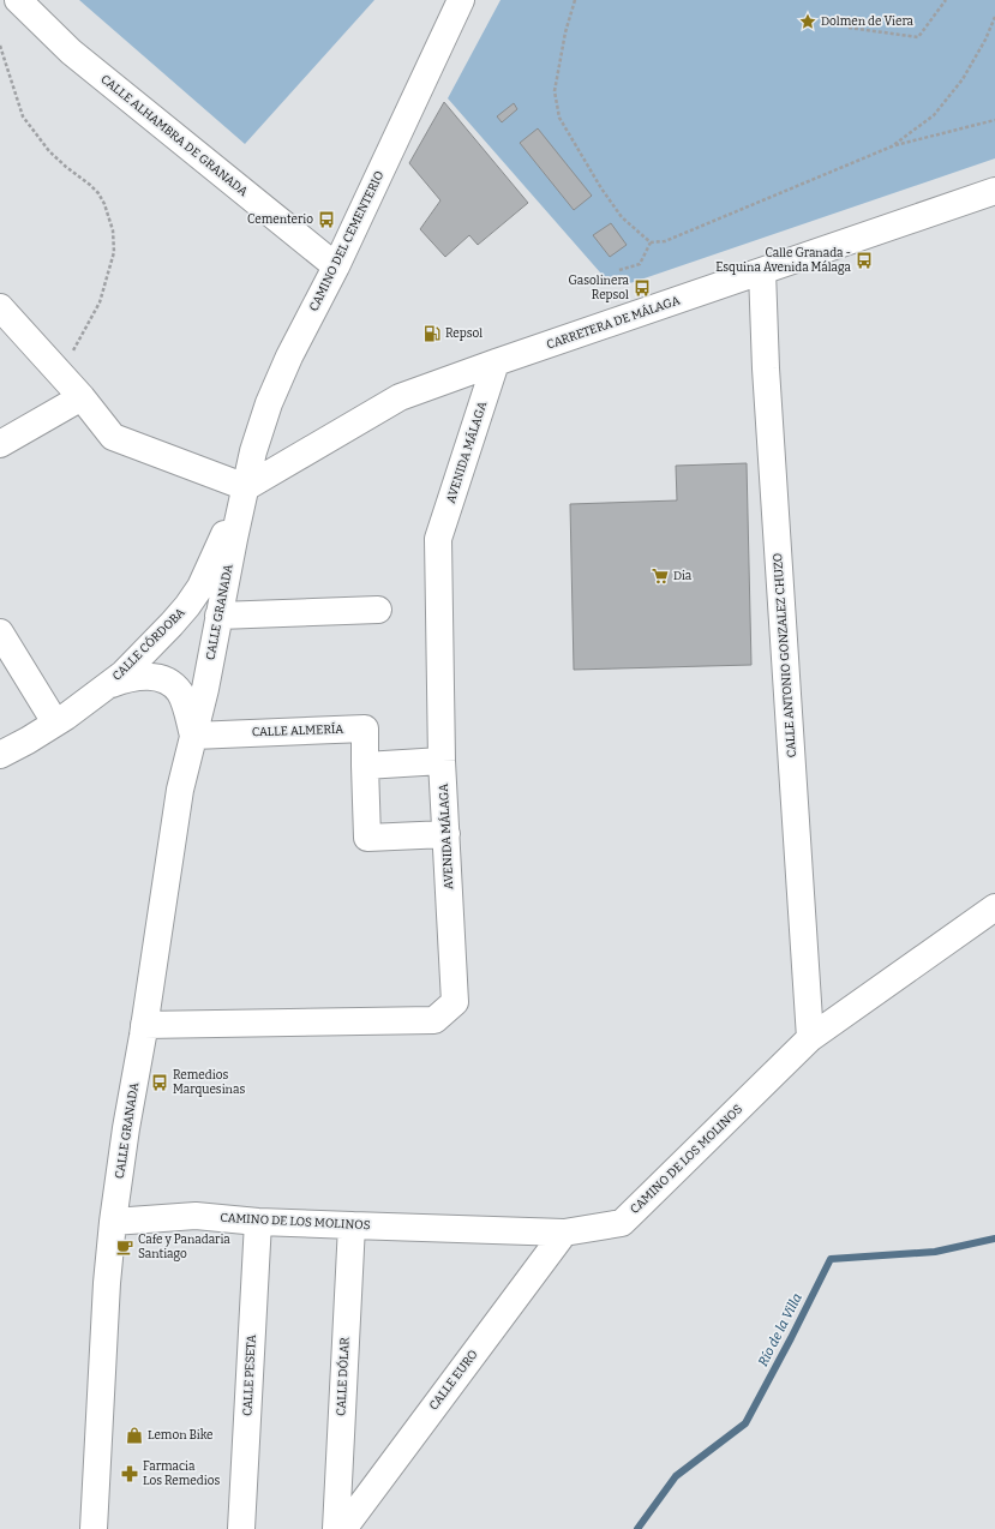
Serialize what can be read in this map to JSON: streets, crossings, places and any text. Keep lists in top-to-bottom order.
{
  "streets": {
    "street": [
      "CALLE ALHAMBRA DE GRANADA",
      "CAMINO DEL CEMENTERIO",
      "CARRETERA DE MÁLAGA",
      "AVENIDA MÁLAGA",
      "CALLE GRANADA",
      "CALLE CÓRDOBA",
      "CALLE ANTONIO GONZALEZ CHUZO",
      "CALLE ALMERÍA",
      "CAMINO DE LOS MOLINOS",
      "CALLE PESETA",
      "CALLE DÓLAR",
      "CALLE EURO"
    ]
  },
  "crossings": [
    ["CALLE ALHAMBRA DE GRANADA", "CAMINO DEL CEMENTERIO"],
    ["CAMINO DEL CEMENTERIO", "CARRETERA DE MÁLAGA"],
    ["CAMINO DEL CEMENTERIO", "CALLE GRANADA"],
    ["CAMINO DEL CEMENTERIO", "CALLE CÓRDOBA"],
    ["CARRETERA DE MÁLAGA", "AVENIDA MÁLAGA"],
    ["CARRETERA DE MÁLAGA", "CALLE GRANADA"],
    ["CARRETERA DE MÁLAGA", "CALLE CÓRDOBA"],
    ["CARRETERA DE MÁLAGA", "CALLE ANTONIO GONZALEZ CHUZO"],
    ["AVENIDA MÁLAGA", "CALLE GRANADA"],
    ["CALLE GRANADA", "CALLE CÓRDOBA"],
    ["CALLE GRANADA", "CALLE ALMERÍA"],
    ["CALLE GRANADA", "CAMINO DE LOS MOLINOS"],
    ["CALLE ANTONIO GONZALEZ CHUZO", "CAMINO DE LOS MOLINOS"],
    ["CAMINO DE LOS MOLINOS", "CALLE PESETA"],
    ["CAMINO DE LOS MOLINOS", "CALLE DÓLAR"],
    ["CAMINO DE LOS MOLINOS", "CALLE EURO"]
  ],
  "water": ["Río de la Villa"],
  "places": {
    "place": ["Dolmen de Viera"],
    "bus stop": [
      "Cementerio",
      "Calle Granada - Esquina Avenida Málaga",
      "Gasolinera Repsol",
      "Remedios Marquesinas"
    ],
    "fuel station": ["Repsol"],
    "supermarket": ["Dia"],
    "cafe": ["Cafe y Panadaria Santiago"],
    "shop": ["Lemon Bike"],
    "pharmacy": ["Farmacia Los Remedios"]
  }
}
